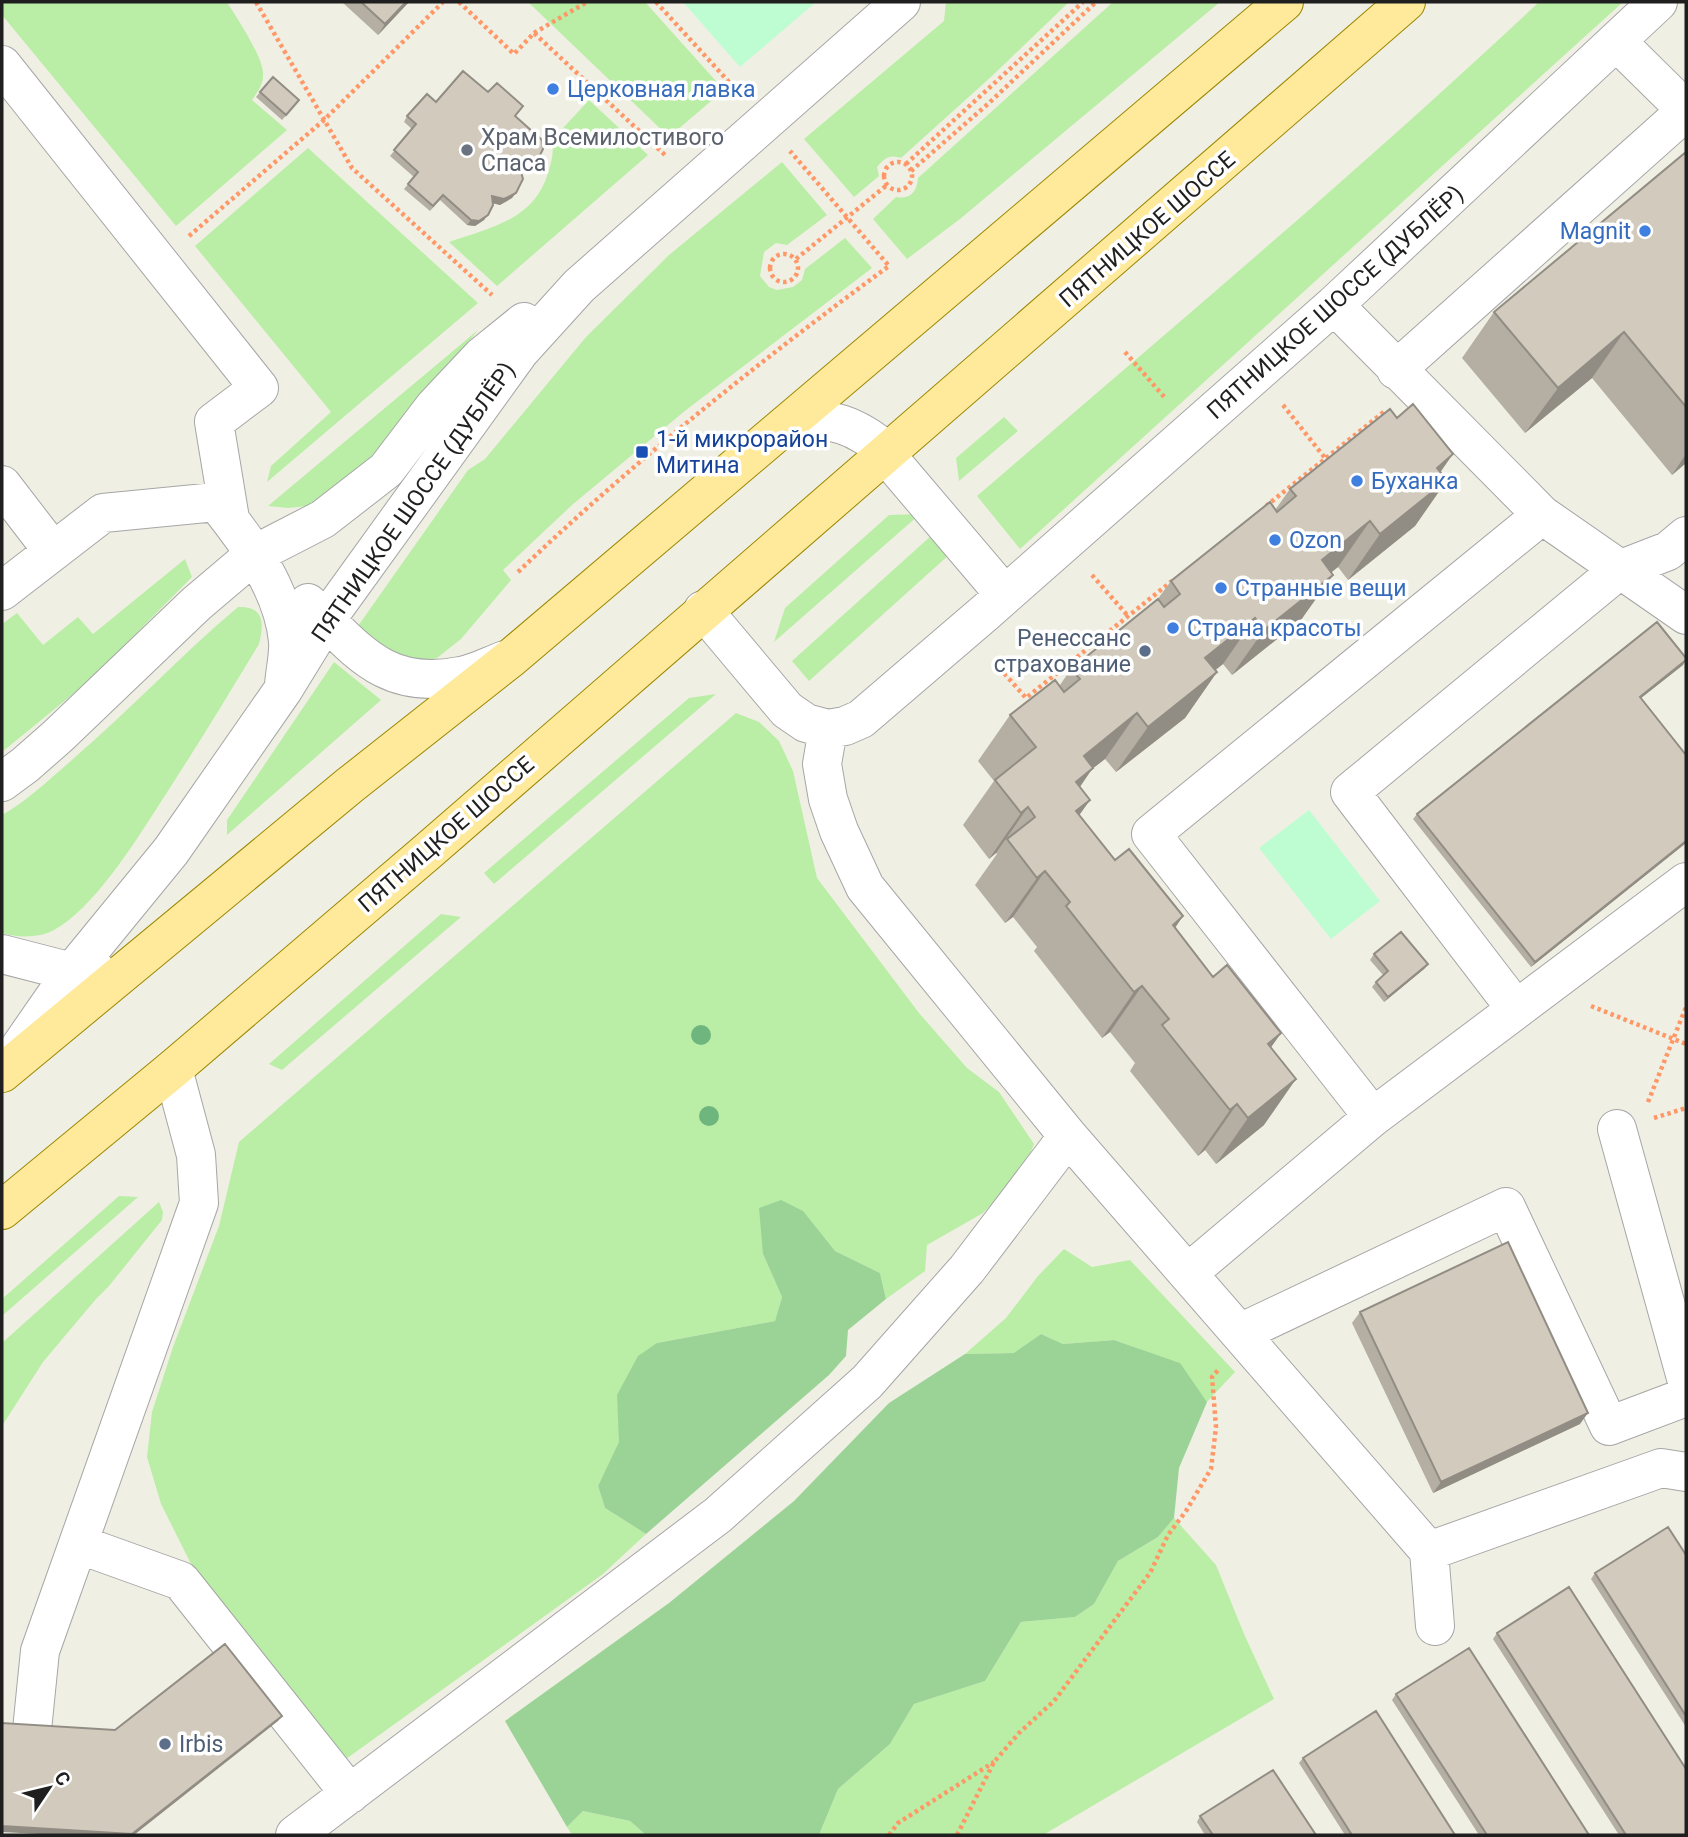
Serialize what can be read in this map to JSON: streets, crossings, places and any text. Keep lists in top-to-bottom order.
{
  "streets": {
    "main road": ["ПЯТНИЦКОЕ ШОССЕ"],
    "street": ["ПЯТНИЦКОЕ ШОССЕ (ДУБЛЁР)"]
  },
  "places": {
    "other": [
      "Церковная лавка",
      "Храм Всемилостивого Спаса",
      "Magnit",
      "Буханка",
      "Ozon",
      "Странные вещи",
      "Страна красоты",
      "Ренессанс страхование",
      "Irbis"
    ],
    "transit": ["1-й микрорайон Митина"]
  },
  "north": "top right"
}
